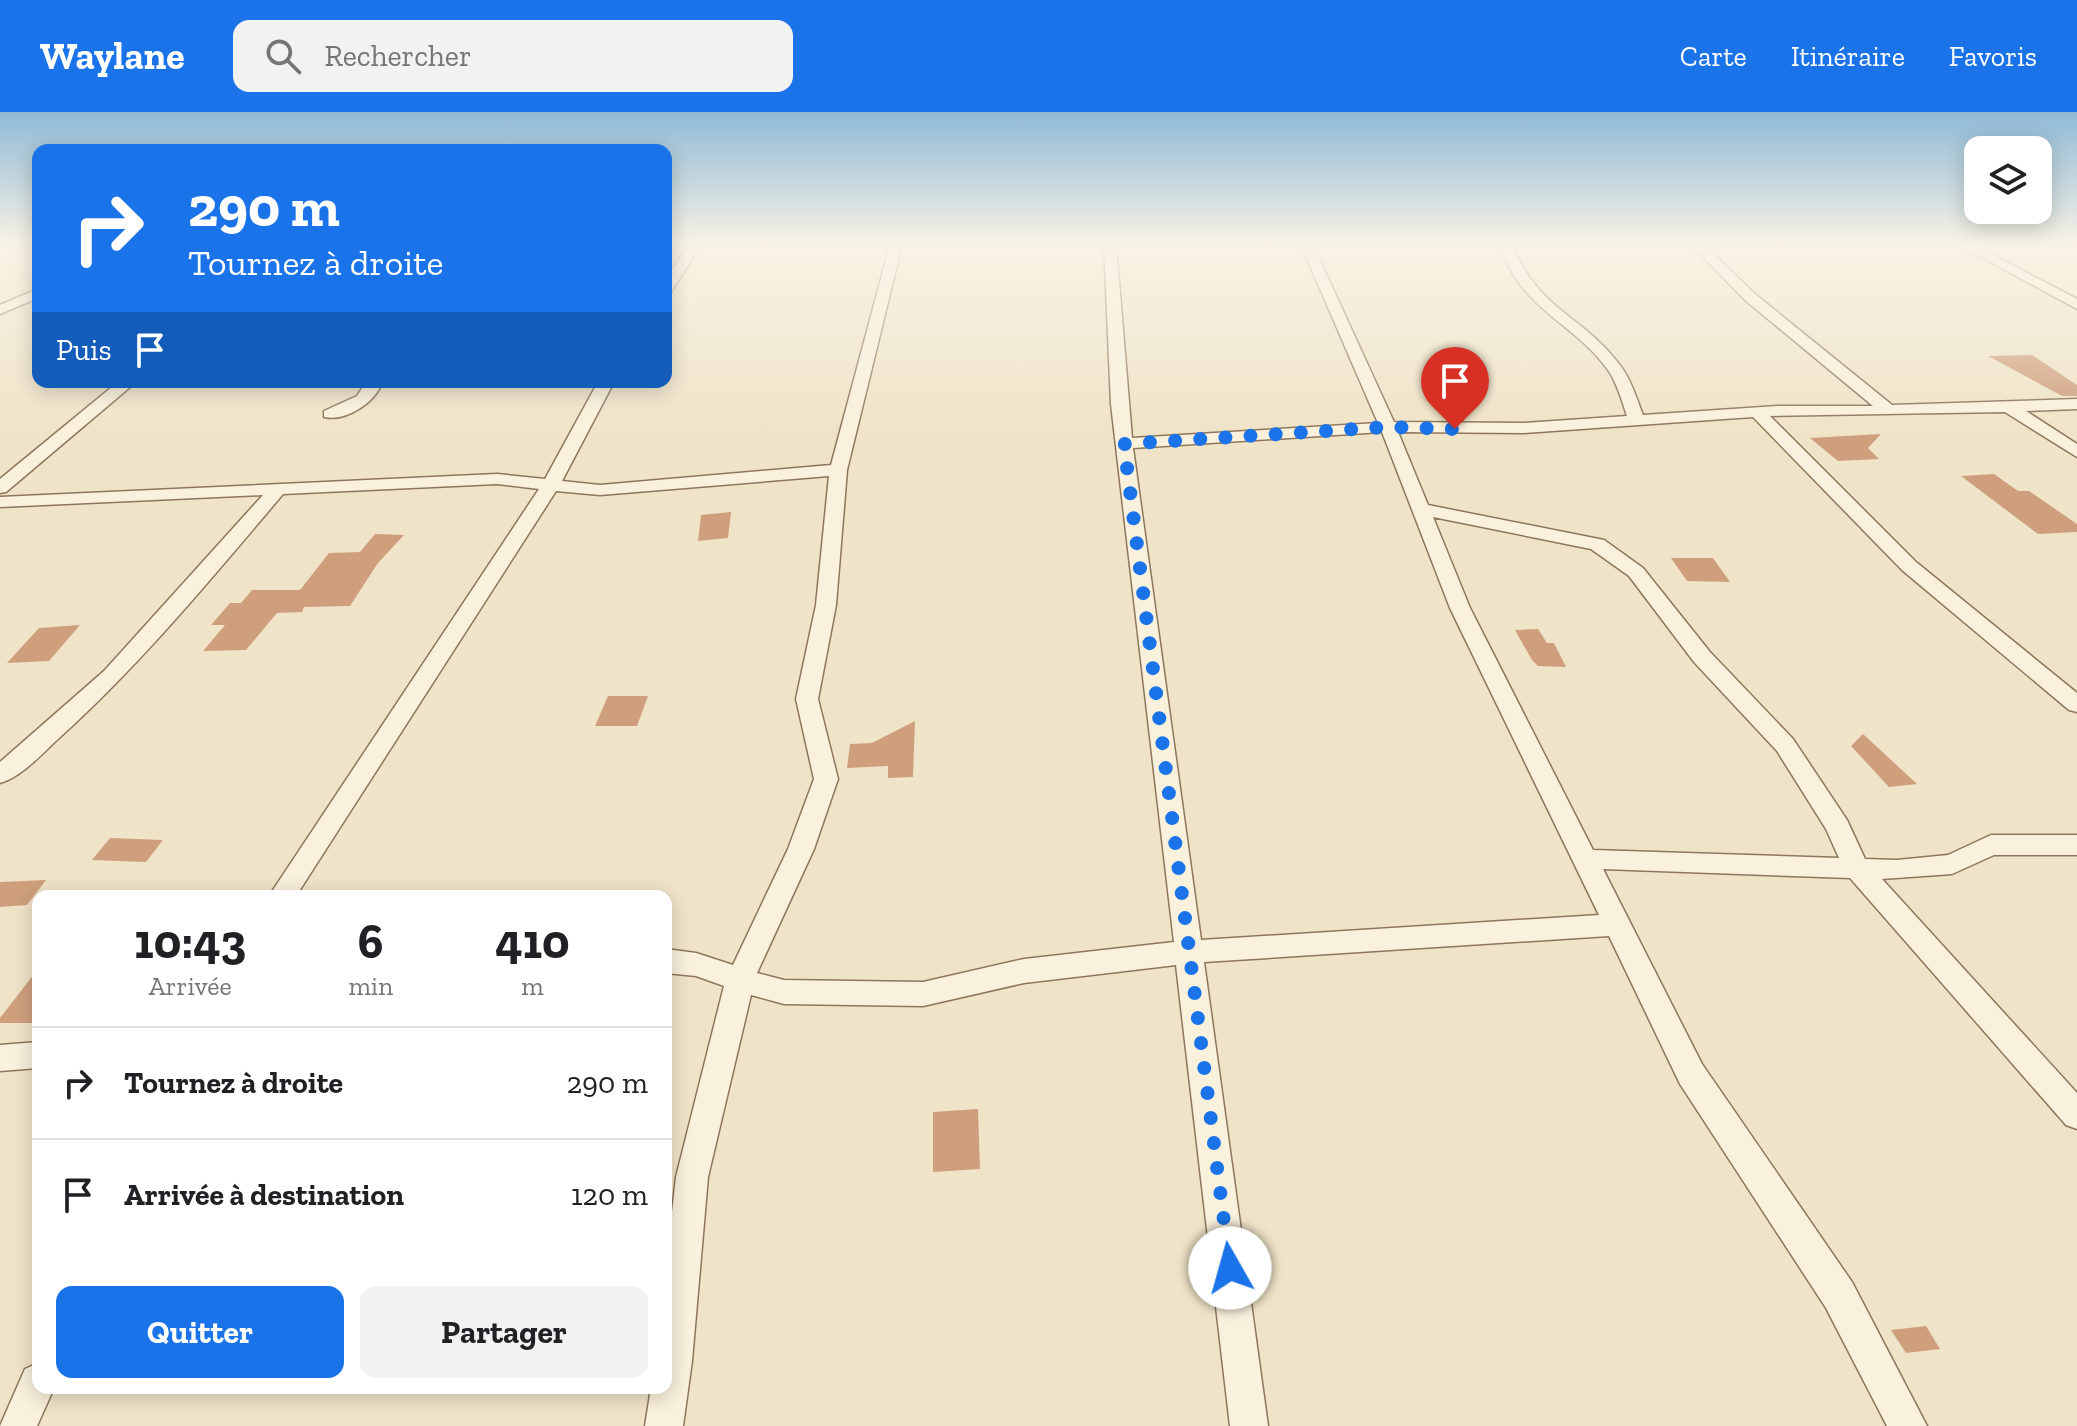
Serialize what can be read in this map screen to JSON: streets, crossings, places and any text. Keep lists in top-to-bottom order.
{
  "page": {
    "header": "Waylane",
    "search": "Rechercher",
    "nav": ["Carte", "Itinéraire", "Favoris"],
    "turn": ["290 m", "Tournez à droite"],
    "then": "Puis",
    "eta": [
      "10:43",
      "Arrivée",
      "6",
      "min",
      "410",
      "m"
    ],
    "list": [
      {
        "name": "Tournez à droite",
        "value": "290 m"
      },
      {
        "name": "Arrivée à destination",
        "value": "120 m"
      }
    ],
    "buttons": ["Quitter", "Partager"]
  }
}
